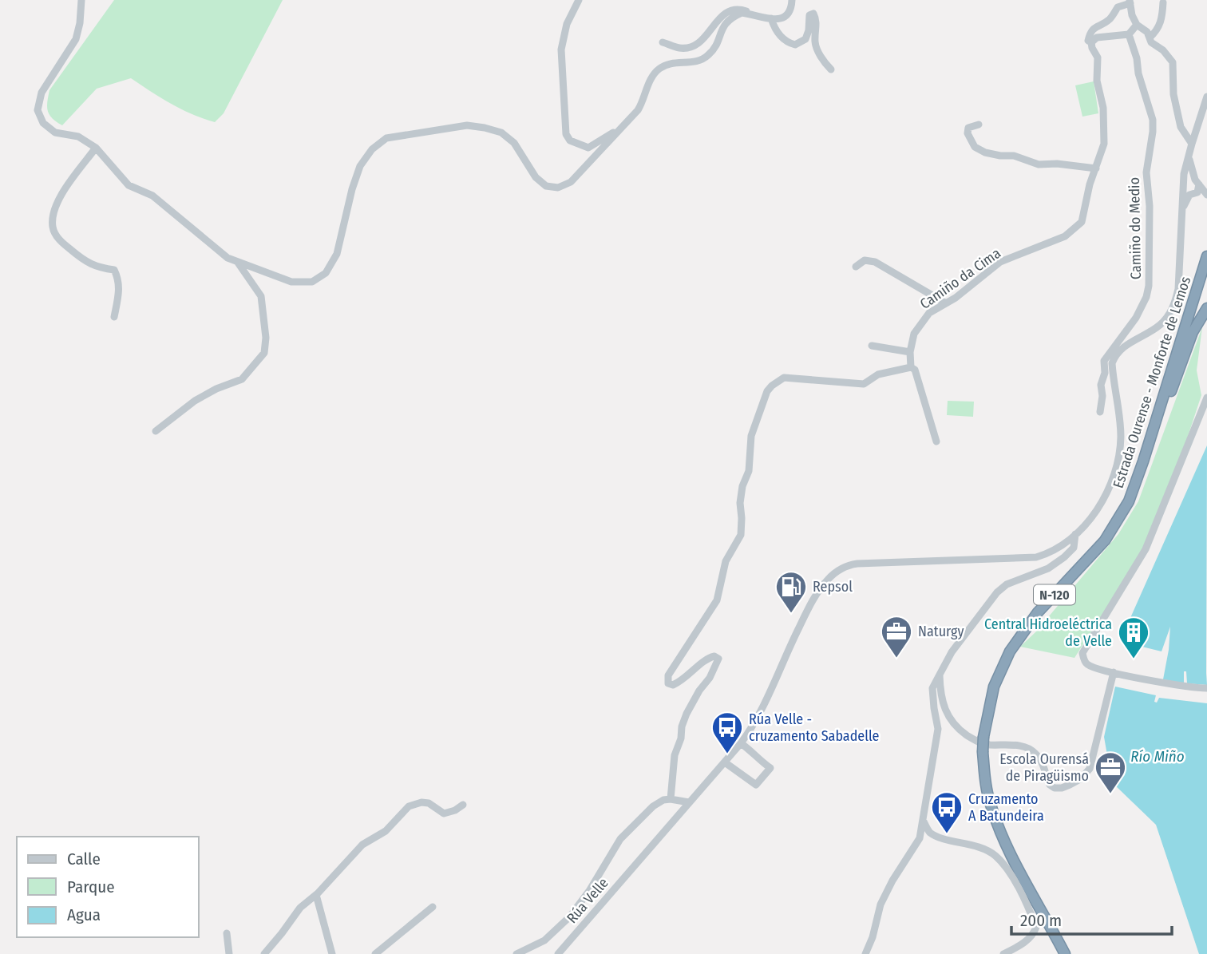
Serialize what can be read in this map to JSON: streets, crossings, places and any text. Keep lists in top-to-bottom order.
{
  "streets": {
    "highway": ["Estrada Ourense - Monforte de Lemos", "N-120"],
    "street": ["Camiño do Medio", "Camiño da Cima", "Rúa Velle"]
  },
  "water": ["Río Miño"],
  "places": {
    "fuel station": ["Repsol"],
    "office": ["Naturgy", "Escola Ourensá de Piragüismo"],
    "building": ["Central Hidroeléctrica de Velle"],
    "bus stop": ["Rúa Velle - cruzamento Sabadelle", "Cruzamento A Batundeira"]
  },
  "legend": ["Calle", "Parque", "Agua"],
  "scale_bar": "200 m"
}
